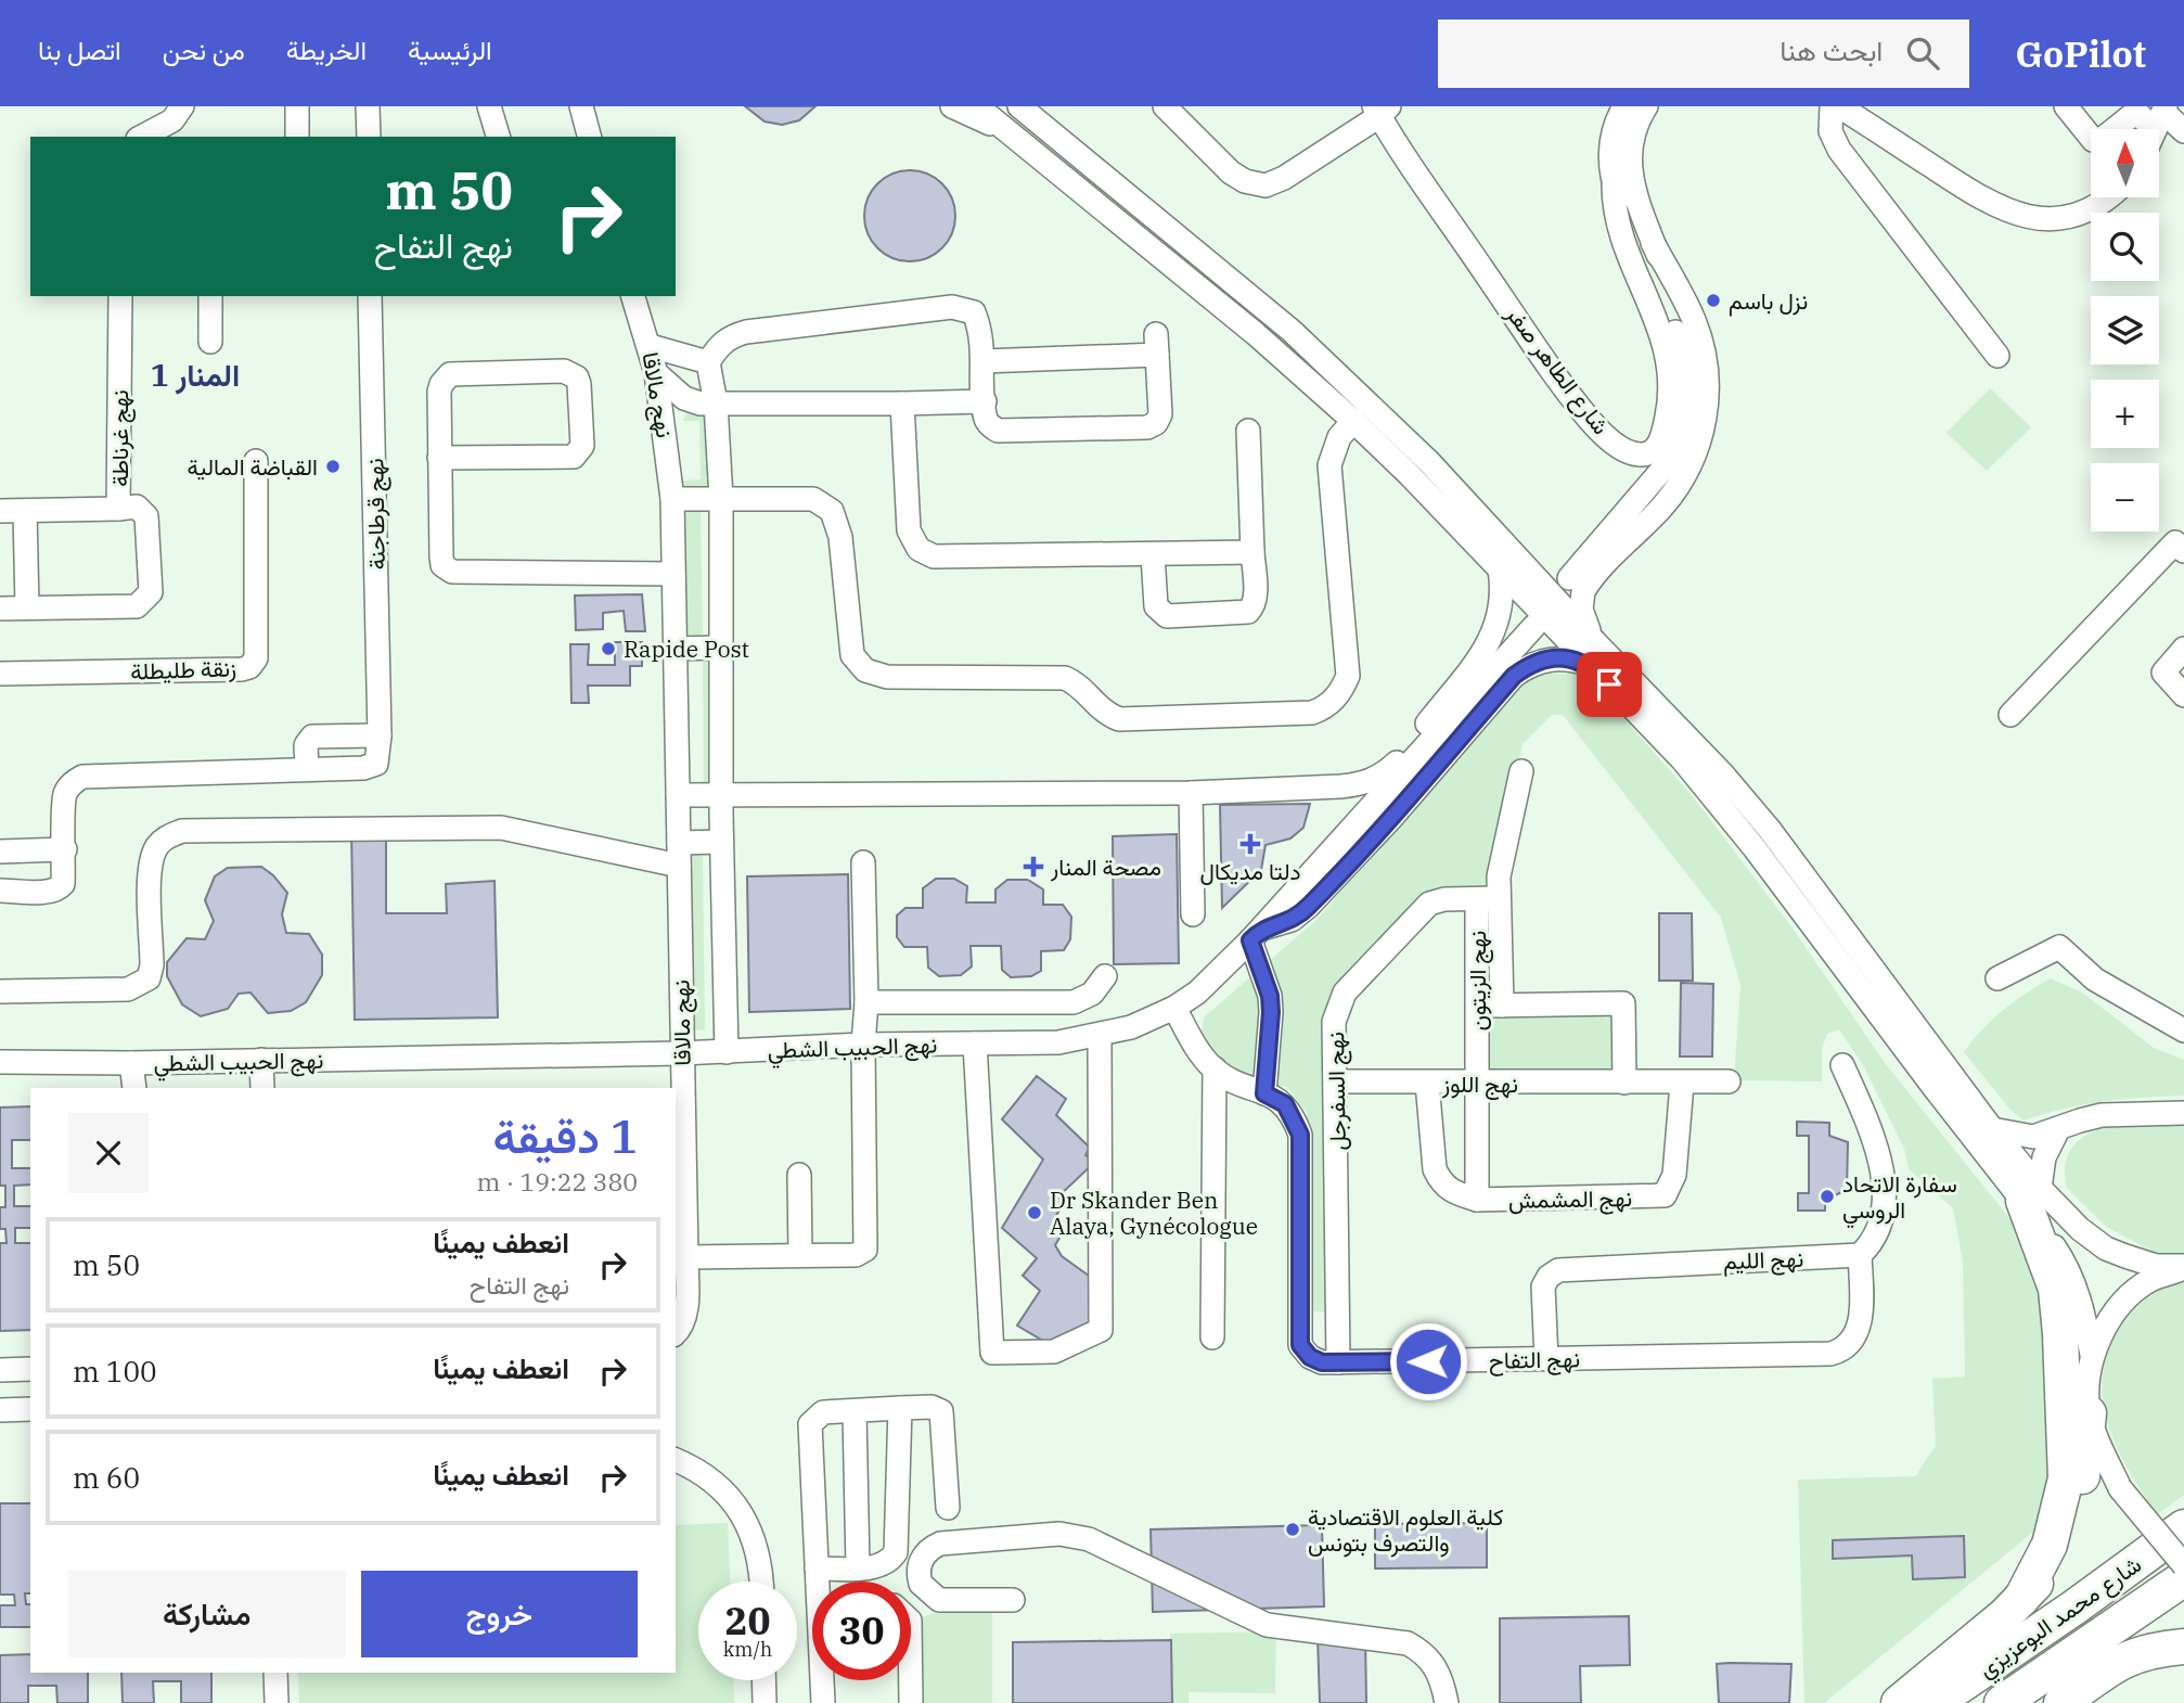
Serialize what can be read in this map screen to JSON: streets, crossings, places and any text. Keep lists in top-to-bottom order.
{
  "streets": {
    "highway": ["شارع محمد البوعزيزي"],
    "street": [
      "شارع الطاهر صفر",
      "نهج مالاقا",
      "نهج غرناطة",
      "نهج قرطاجنة",
      "زنقة طليطلة",
      "نهج الزيتون",
      "نهج الحبيب الشطي",
      "نهج اللوز",
      "نهج السفرجل",
      "نهج المشمش",
      "نهج الليم",
      "نهج التفاح"
    ]
  },
  "crossings": [
    ["نهج مالاقا", "نهج الحبيب الشطي"],
    ["نهج الزيتون", "نهج اللوز"],
    ["نهج الزيتون", "نهج السفرجل"],
    ["نهج الزيتون", "نهج المشمش"],
    ["نهج الحبيب الشطي", "نهج التفاح"],
    ["نهج اللوز", "نهج السفرجل"],
    ["نهج اللوز", "نهج المشمش"],
    ["نهج السفرجل", "نهج التفاح"],
    ["نهج الليم", "نهج التفاح"]
  ],
  "districts": ["المنار 1"],
  "places": {
    "other": [
      "نزل باسم",
      "القباضة المالية",
      "Rapide Post",
      "سفارة الاتحاد الروسي",
      "Dr Skander Ben Alaya, Gynécologue",
      "كلية العلوم الاقتصادية والتصرف بتونس"
    ],
    "health": ["دلتا مديكال", "مصحة المنار"]
  },
  "north": "top",
  "page": {
    "header": "GoPilot",
    "search": "ابحث هنا",
    "nav": [
      "الرئيسية",
      "الخريطة",
      "من نحن",
      "اتصل بنا"
    ],
    "map_buttons": ["+", "−"],
    "turn": ["50 m", "نهج التفاح"],
    "heading": ["1 دقيقة", "380 m · 19:22"],
    "list": [
      {
        "name": "انعطف يمينًا",
        "note": "نهج التفاح",
        "value": "50 m"
      },
      {
        "name": "انعطف يمينًا",
        "value": "100 m"
      },
      {
        "name": "انعطف يمينًا",
        "value": "60 m"
      }
    ],
    "buttons": ["خروج", "مشاركة"],
    "speed": "20 km/h",
    "limit": "30"
  }
}
